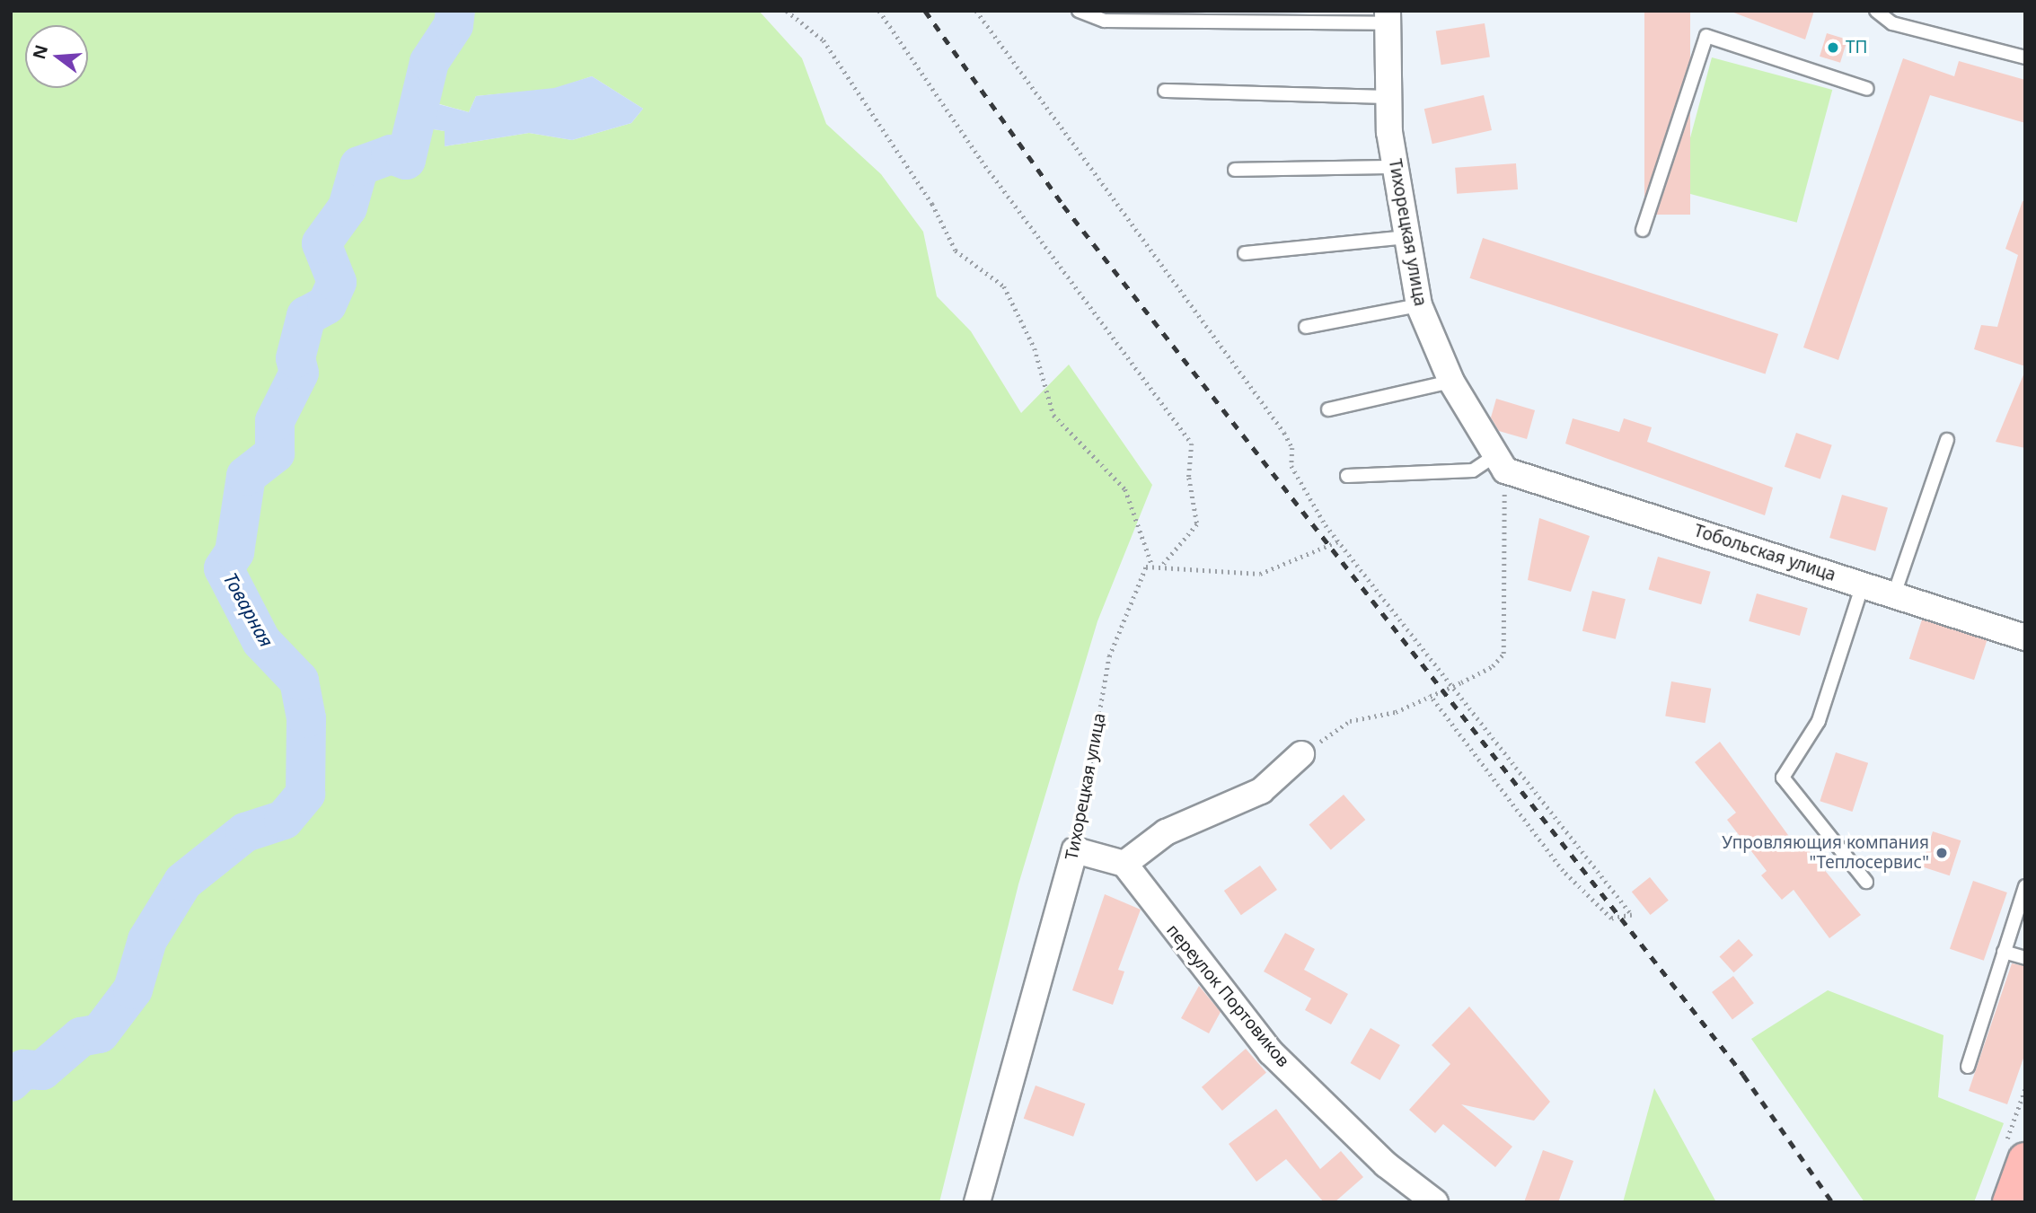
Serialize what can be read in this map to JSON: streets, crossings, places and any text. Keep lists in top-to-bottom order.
{
  "streets": {
    "street": ["Тихорецкая улица", "Тобольская улица", "переулок Портовиков"]
  },
  "crossings": [
    ["Тихорецкая улица", "Тобольская улица"]
  ],
  "water": ["Товарная"],
  "places": ["ТП", "Упровляющия компания \"Теплосервис\""],
  "north": "left"
}
